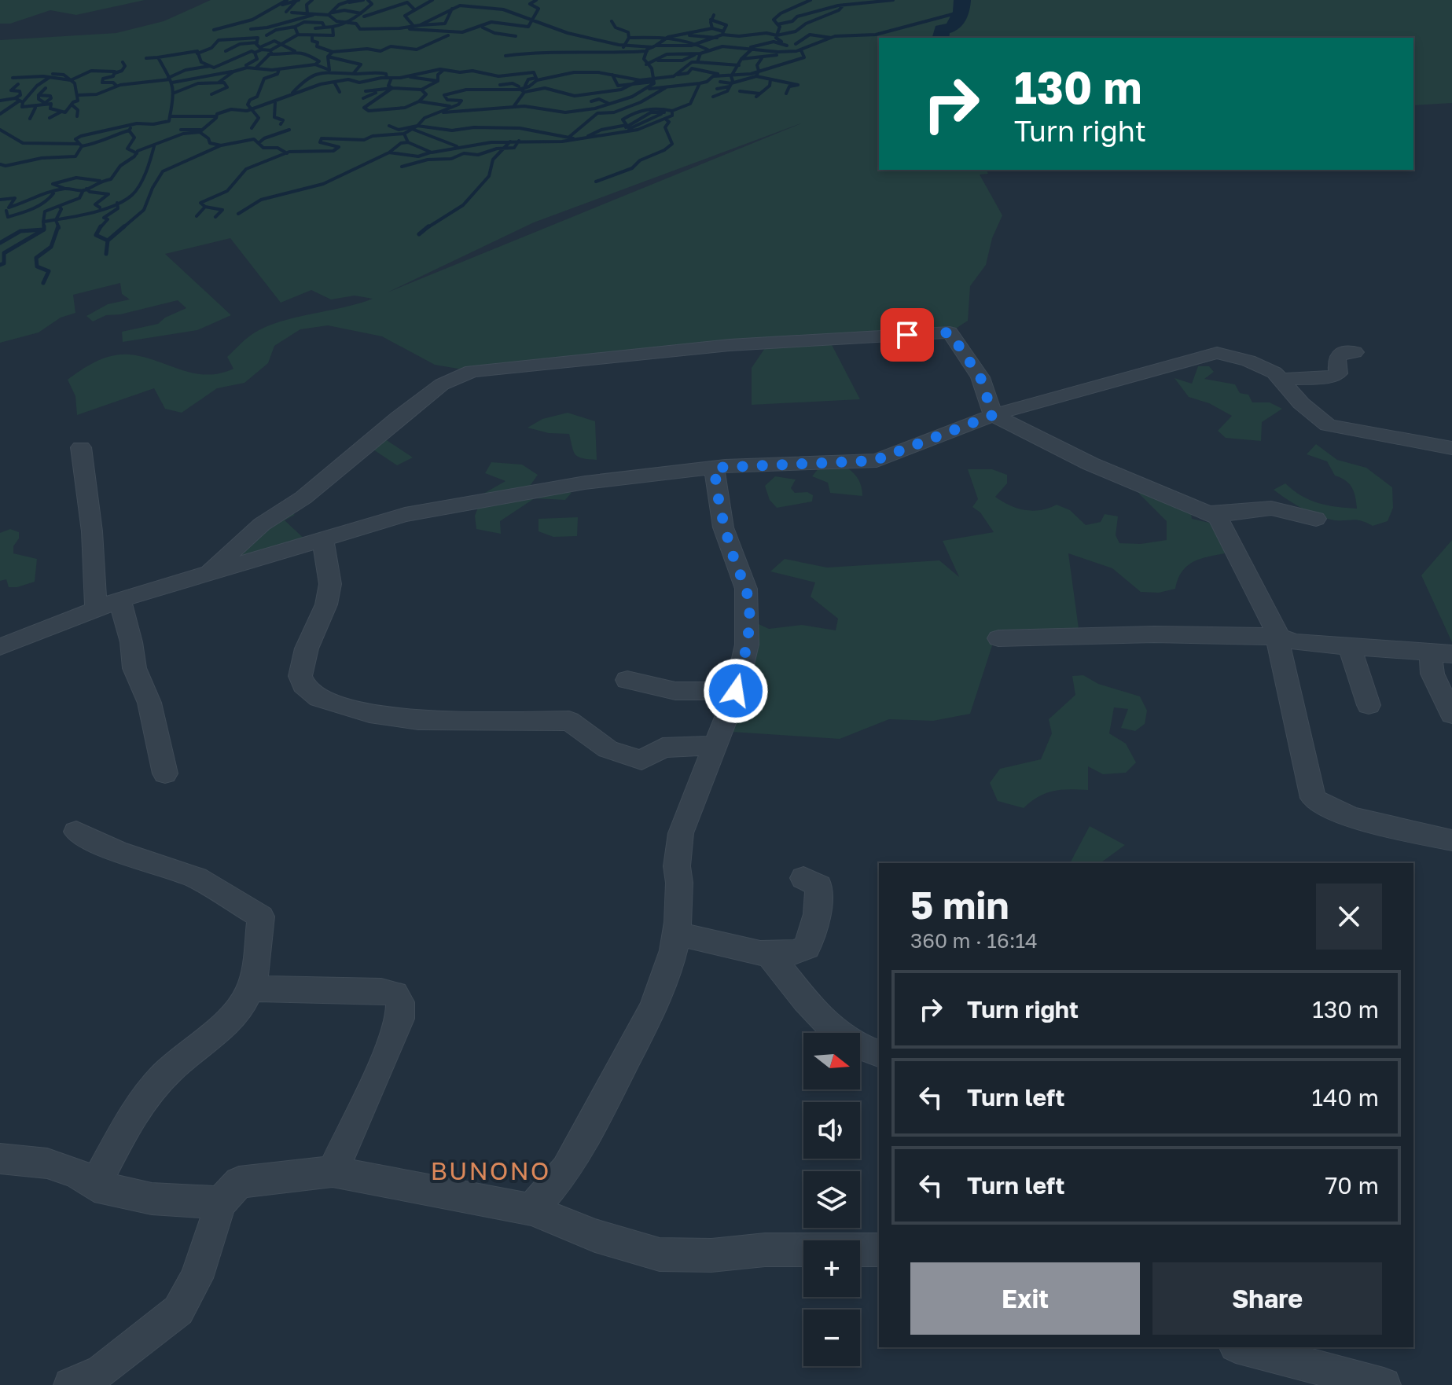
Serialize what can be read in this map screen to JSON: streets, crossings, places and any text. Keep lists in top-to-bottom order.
{
  "districts": ["BUNONO"],
  "north": "right",
  "page": {
    "turn": ["130 m", "Turn right"],
    "heading": ["5 min", "360 m · 16:14"],
    "list": [
      {
        "name": "Turn right",
        "value": "130 m"
      },
      {
        "name": "Turn left",
        "value": "140 m"
      },
      {
        "name": "Turn left",
        "value": "70 m"
      }
    ],
    "map_buttons": ["+", "−"],
    "buttons": ["Exit", "Share"]
  }
}
